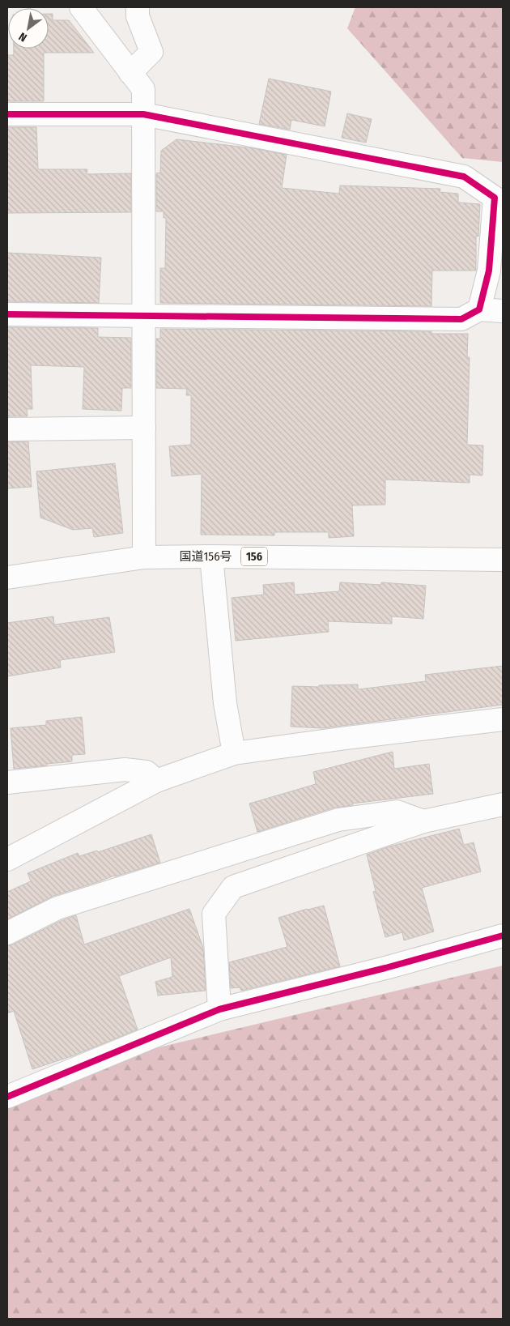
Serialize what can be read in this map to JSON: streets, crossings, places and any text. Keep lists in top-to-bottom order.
{
  "streets": {
    "main road": ["国道156号", "156"]
  },
  "north": "bottom left"
}
